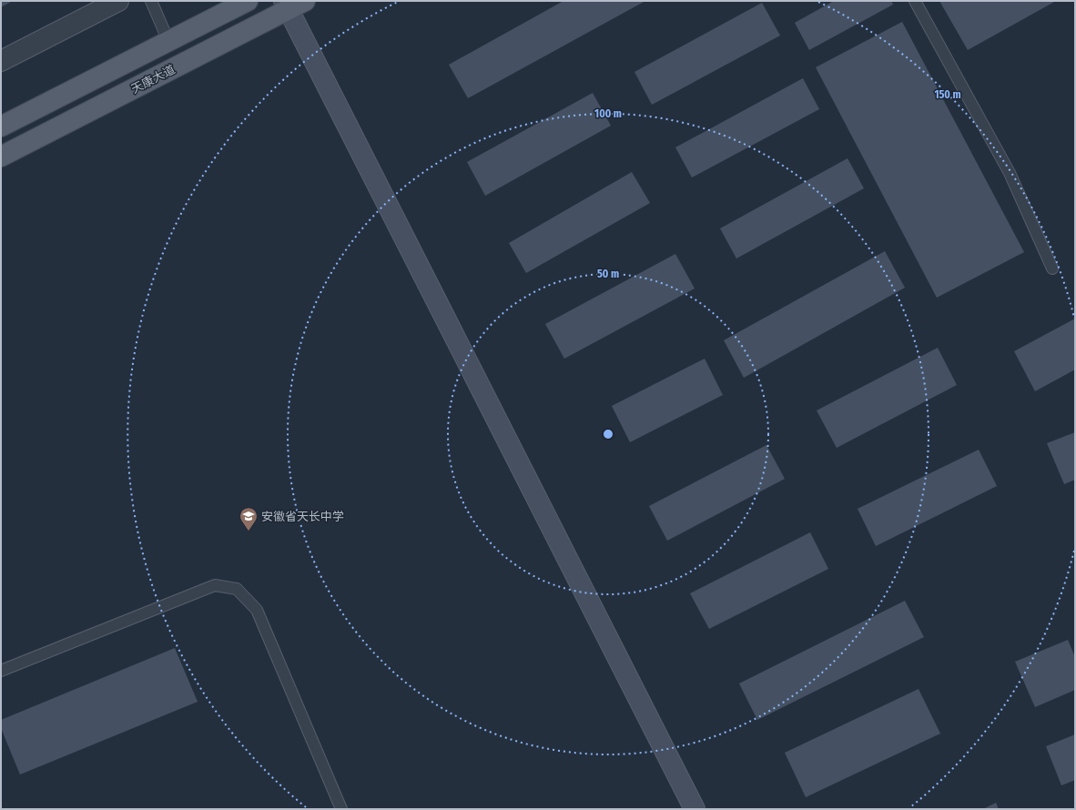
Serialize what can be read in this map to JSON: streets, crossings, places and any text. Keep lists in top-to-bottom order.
{
  "streets": {
    "main road": ["天康大道"]
  },
  "places": {
    "school or university": ["安徽省天长中学"]
  },
  "rings": ["150 m", "100 m", "50 m"]
}
